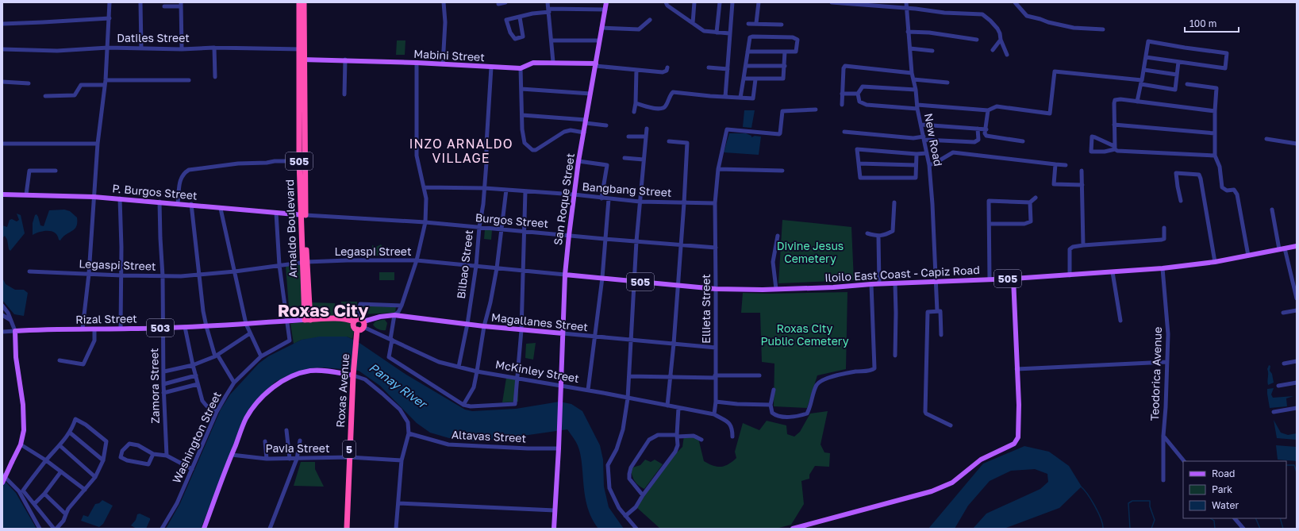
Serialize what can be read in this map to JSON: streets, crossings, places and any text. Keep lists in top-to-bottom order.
{
  "streets": {
    "highway": [
      "505",
      "Arnaldo Boulevard",
      "Roxas Avenue",
      "5"
    ],
    "main road": [
      "Mabini Street",
      "P. Burgos Street",
      "San Roque Street",
      "Legaspi Street",
      "Iloilo East Coast - Capiz Road",
      "Rizal Street",
      "Magallanes Street",
      "503"
    ],
    "street": [
      "Datiles Street",
      "New Road",
      "Bangbang Street",
      "Burgos Street",
      "Bilbao Street",
      "Ellieta Street",
      "McKinley Street",
      "Teodorica Avenue",
      "Zamora Street",
      "Altavas Street",
      "Washington Street",
      "Pavia Street"
    ]
  },
  "crossings": [
    ["Datiles Street", "Arnaldo Boulevard"],
    ["Mabini Street", "San Roque Street"],
    ["Mabini Street", "Arnaldo Boulevard"],
    ["Mabini Street", "Bilbao Street"],
    ["New Road", "Iloilo East Coast - Capiz Road"],
    ["Bangbang Street", "San Roque Street"],
    ["Bangbang Street", "Bilbao Street"],
    ["Bangbang Street", "Ellieta Street"],
    ["P. Burgos Street", "Burgos Street"],
    ["P. Burgos Street", "Arnaldo Boulevard"],
    ["P. Burgos Street", "Zamora Street"],
    ["San Roque Street", "Burgos Street"],
    ["San Roque Street", "Legaspi Street"],
    ["San Roque Street", "Magallanes Street"],
    ["San Roque Street", "McKinley Street"],
    ["San Roque Street", "Altavas Street"],
    ["Burgos Street", "Arnaldo Boulevard"],
    ["Burgos Street", "Bilbao Street"],
    ["Burgos Street", "Ellieta Street"],
    ["Arnaldo Boulevard", "Legaspi Street"],
    ["Arnaldo Boulevard", "Rizal Street"],
    ["Legaspi Street", "Bilbao Street"],
    ["Legaspi Street", "Iloilo East Coast - Capiz Road"],
    ["Legaspi Street", "Ellieta Street"],
    ["Legaspi Street", "Zamora Street"],
    ["Bilbao Street", "Magallanes Street"],
    ["Bilbao Street", "McKinley Street"],
    ["Iloilo East Coast - Capiz Road", "Ellieta Street"],
    ["Iloilo East Coast - Capiz Road", "Teodorica Avenue"],
    ["Ellieta Street", "Magallanes Street"],
    ["Ellieta Street", "McKinley Street"],
    ["Rizal Street", "Zamora Street"],
    ["Rizal Street", "Washington Street"],
    ["Magallanes Street", "McKinley Street"],
    ["Roxas Avenue", "Pavia Street"]
  ],
  "districts": ["INZO ARNALDO VILLAGE", "Roxas City"],
  "water": ["Panay River"],
  "parks": ["Divine Jesus Cemetery", "Roxas City Public Cemetery"],
  "legend": ["Road", "Park", "Water"],
  "scale_bar": "100 m"
}
